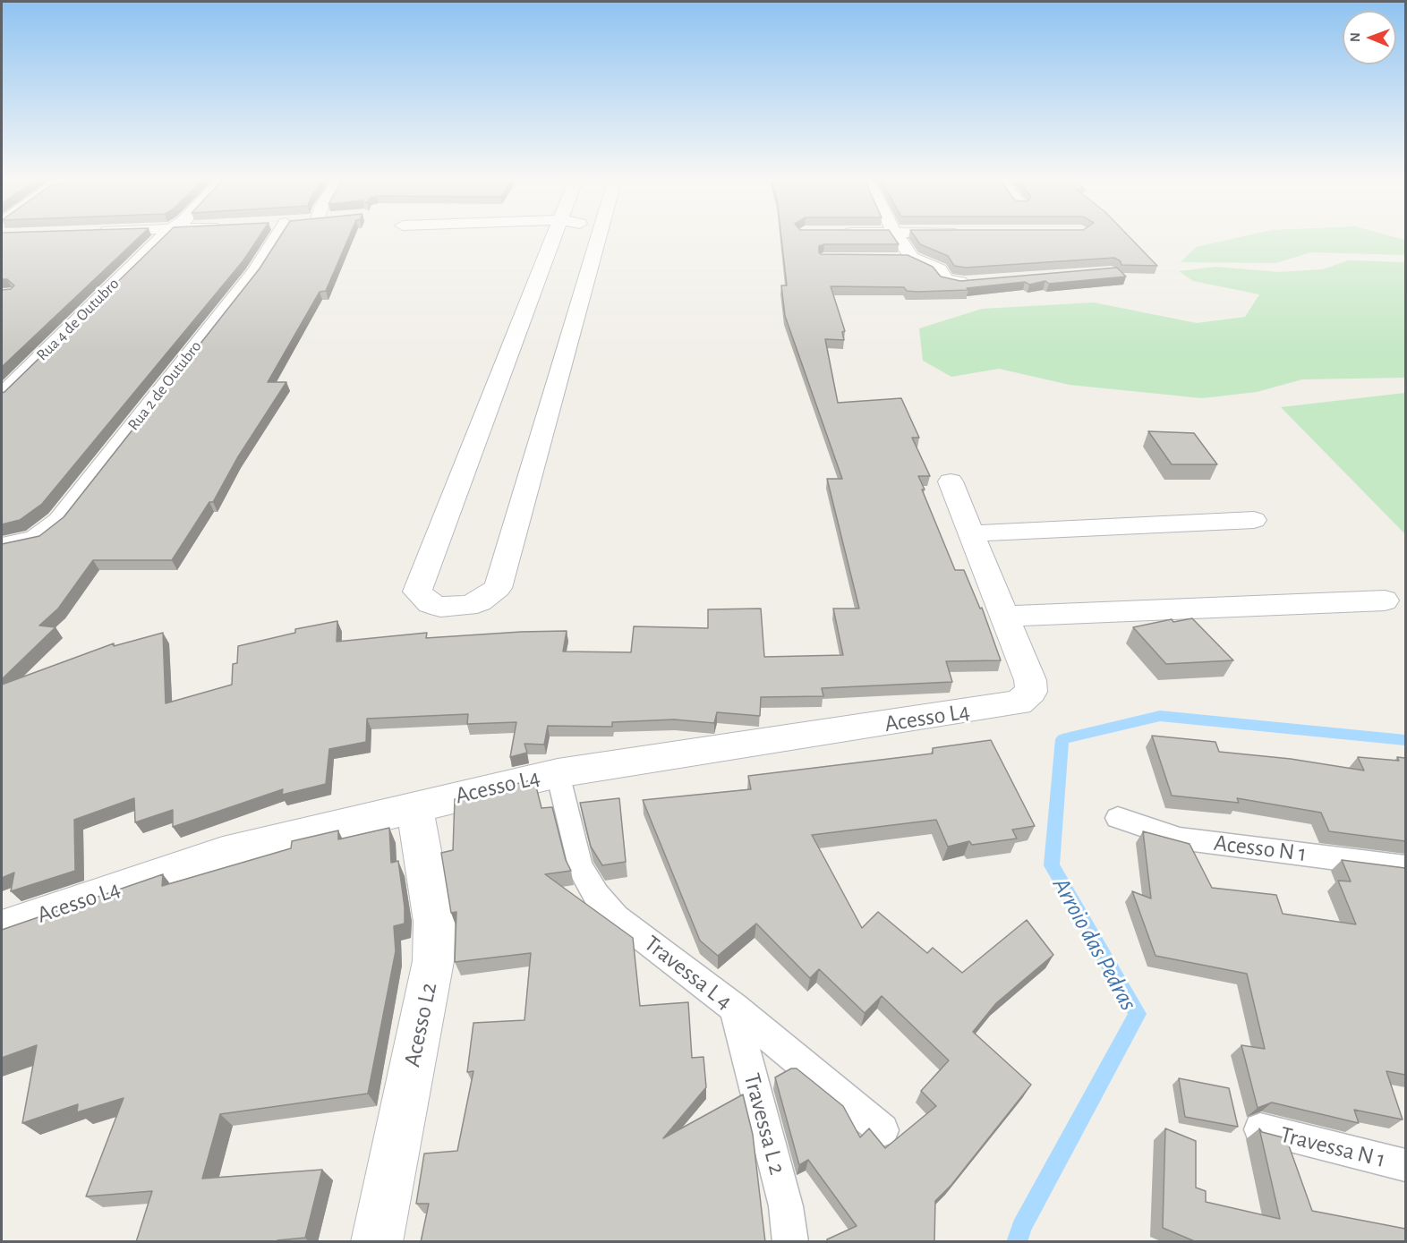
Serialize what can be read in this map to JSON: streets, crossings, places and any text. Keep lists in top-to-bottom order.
{
  "streets": {
    "street": [
      "Rua 4 de Outubro",
      "Rua 2 de Outubro",
      "Acesso L4",
      "Acesso L2"
    ],
    "lane": [
      "Acesso N 1",
      "Travessa L 4",
      "Travessa L 2",
      "Travessa N 1"
    ]
  },
  "crossings": [
    ["Acesso L4", "Travessa L 4"],
    ["Acesso L4", "Acesso L2"],
    ["Travessa L 4", "Travessa L 2"]
  ],
  "water": ["Arroio das Pedras"],
  "north": "left"
}
